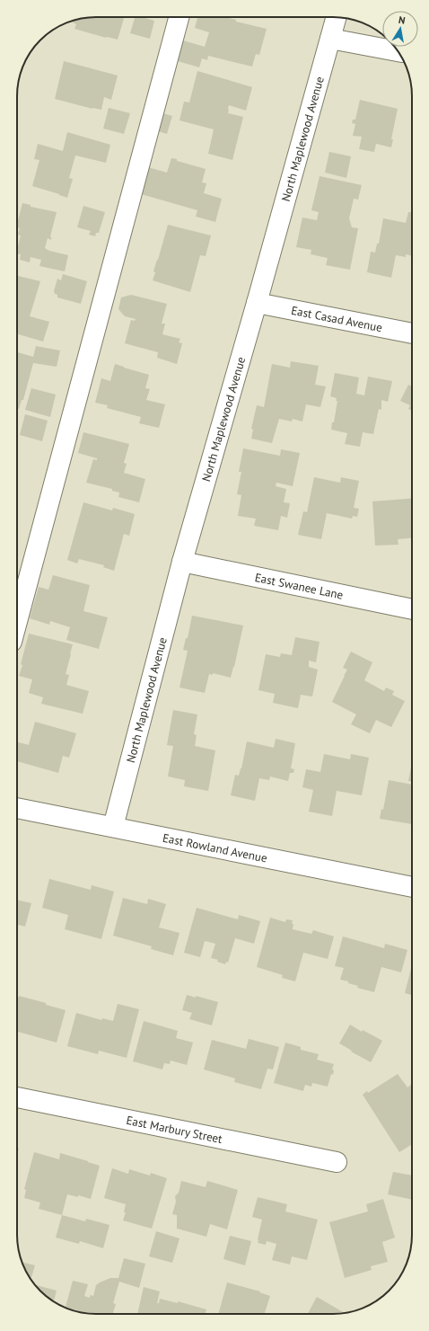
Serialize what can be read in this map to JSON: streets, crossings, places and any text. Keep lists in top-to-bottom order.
{
  "streets": {
    "street": [
      "North Maplewood Avenue",
      "East Casad Avenue",
      "East Swanee Lane",
      "East Rowland Avenue",
      "East Marbury Street"
    ]
  },
  "crossings": [
    ["North Maplewood Avenue", "East Casad Avenue"],
    ["North Maplewood Avenue", "East Swanee Lane"],
    ["North Maplewood Avenue", "East Rowland Avenue"]
  ],
  "north": "top"
}
